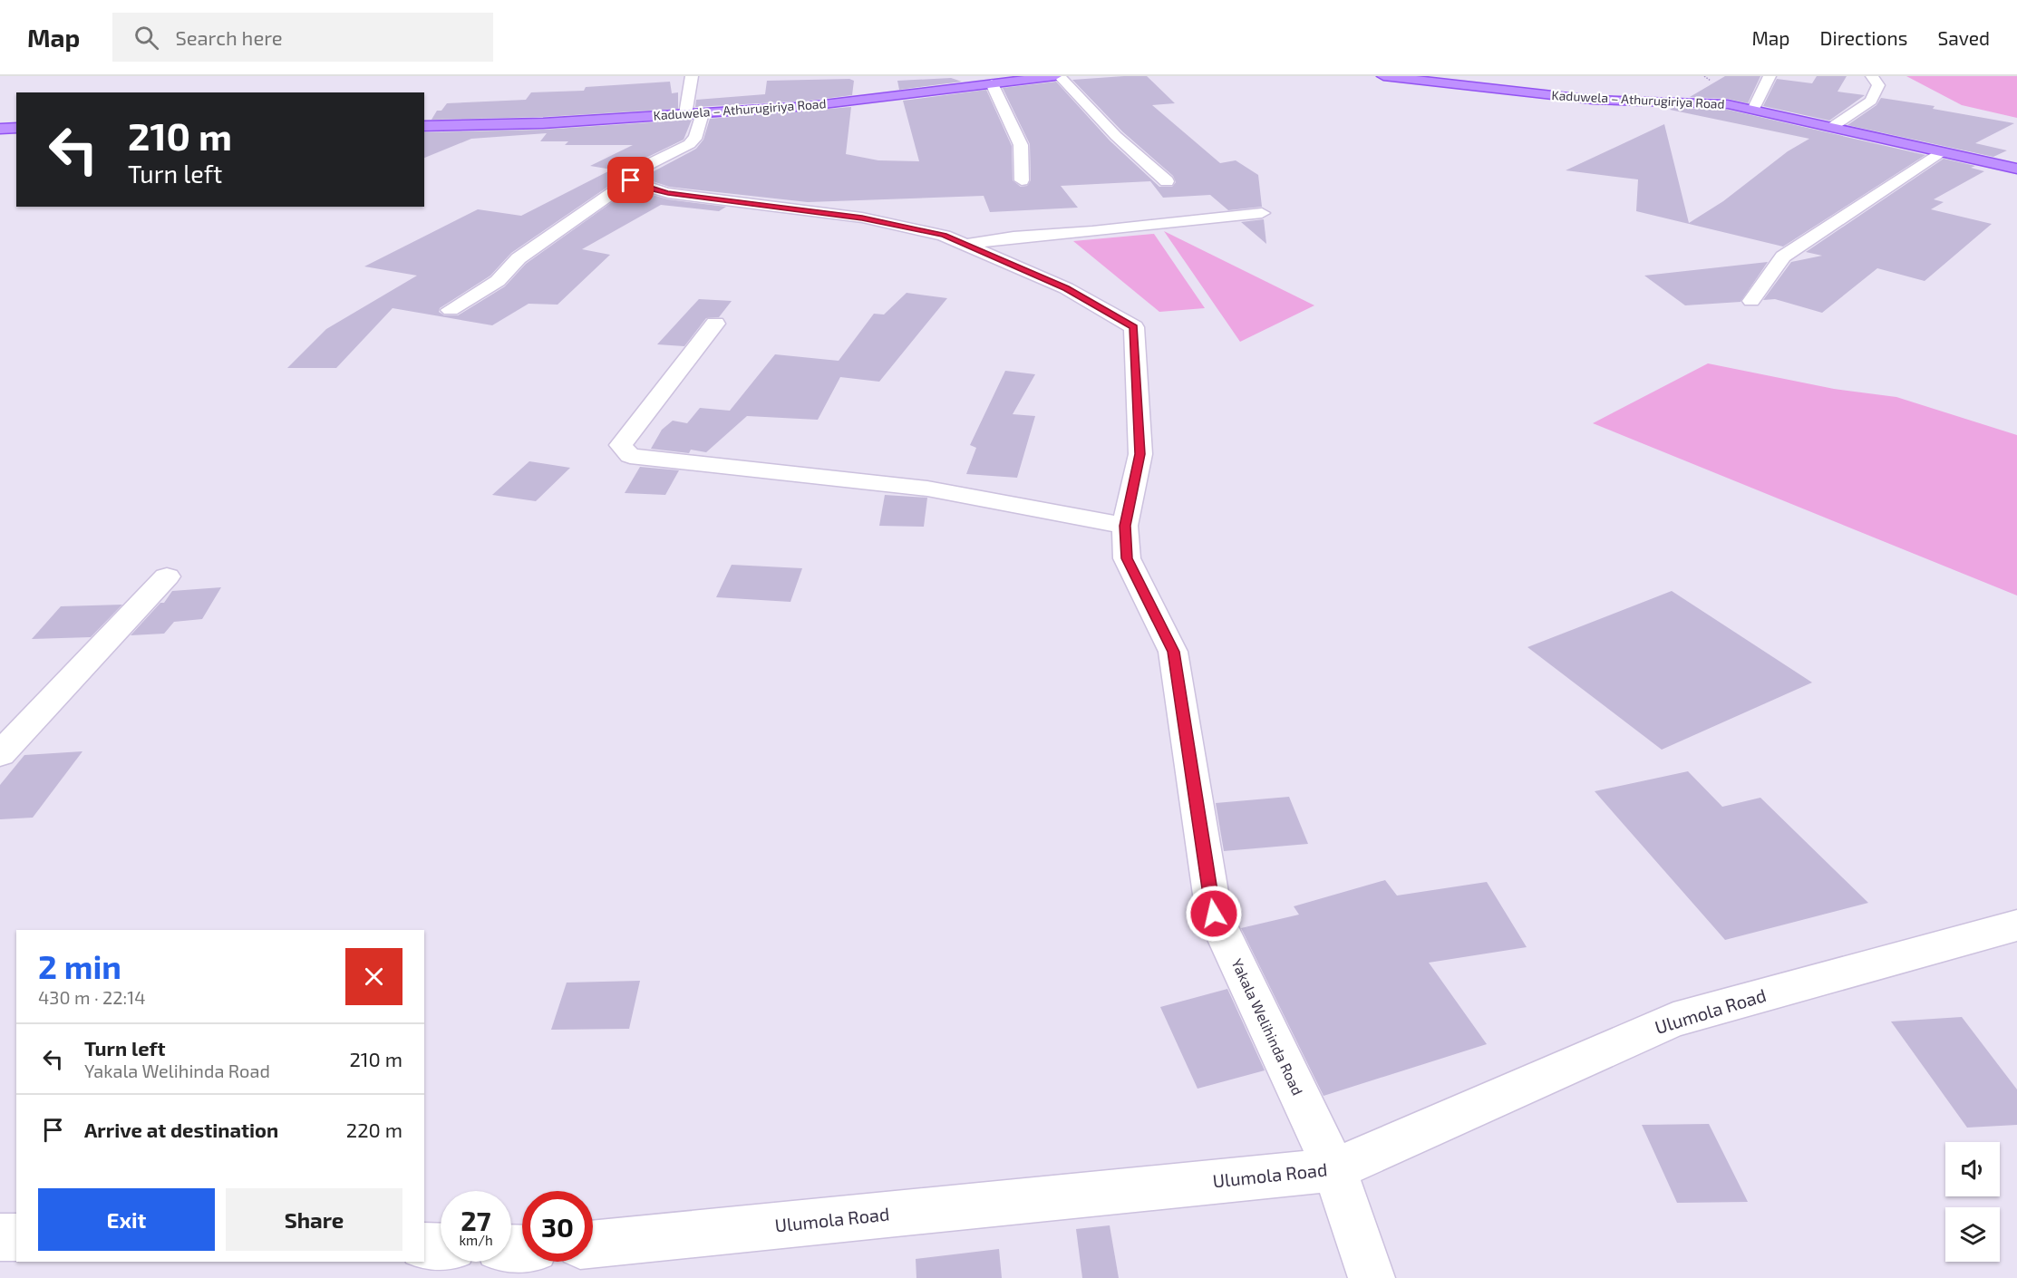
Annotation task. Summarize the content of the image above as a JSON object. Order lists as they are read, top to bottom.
{
  "streets": {
    "main road": ["Kaduwela – Athurugiriya Road"],
    "street": ["Ulumola Road", "Yakala Welihinda Road"]
  },
  "crossings": [
    ["Ulumola Road", "Yakala Welihinda Road"]
  ],
  "page": {
    "header": "Map",
    "search": "Search here",
    "nav": ["Map", "Directions", "Saved"],
    "turn": ["210 m", "Turn left"],
    "heading": ["2 min", "430 m · 22:14"],
    "list": [
      {
        "name": "Turn left",
        "note": "Yakala Welihinda Road",
        "value": "210 m"
      },
      {
        "name": "Arrive at destination",
        "value": "220 m"
      }
    ],
    "buttons": ["Exit", "Share"],
    "speed": "27 km/h",
    "limit": "30"
  }
}
